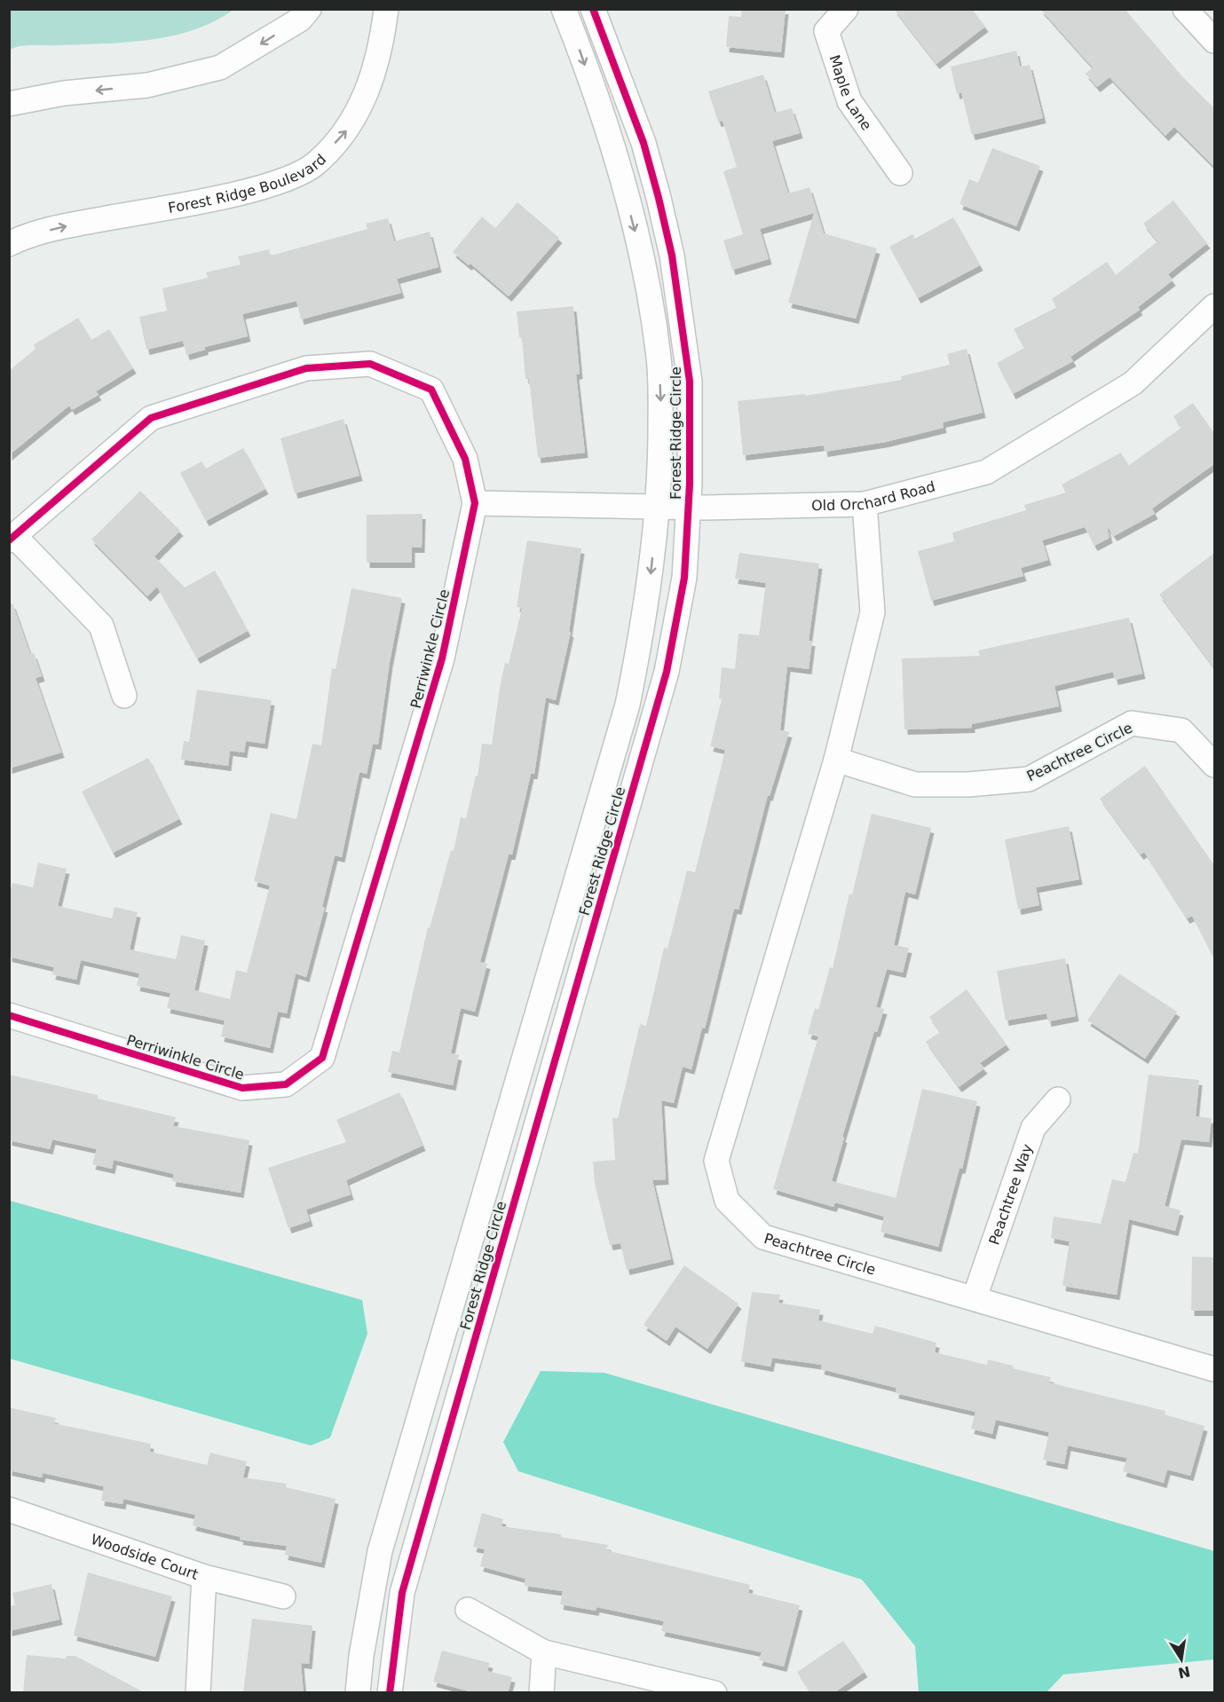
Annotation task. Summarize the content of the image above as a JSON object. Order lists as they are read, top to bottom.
{
  "streets": {
    "street": [
      "Maple Lane",
      "Forest Ridge Boulevard",
      "Forest Ridge Circle",
      "Old Orchard Road",
      "Perriwinkle Circle",
      "Peachtree Circle",
      "Peachtree Way",
      "Woodside Court"
    ]
  },
  "crossings": [
    ["Forest Ridge Circle", "Old Orchard Road"],
    ["Old Orchard Road", "Perriwinkle Circle"],
    ["Old Orchard Road", "Peachtree Circle"],
    ["Peachtree Circle", "Peachtree Way"]
  ],
  "north": "bottom"
}
